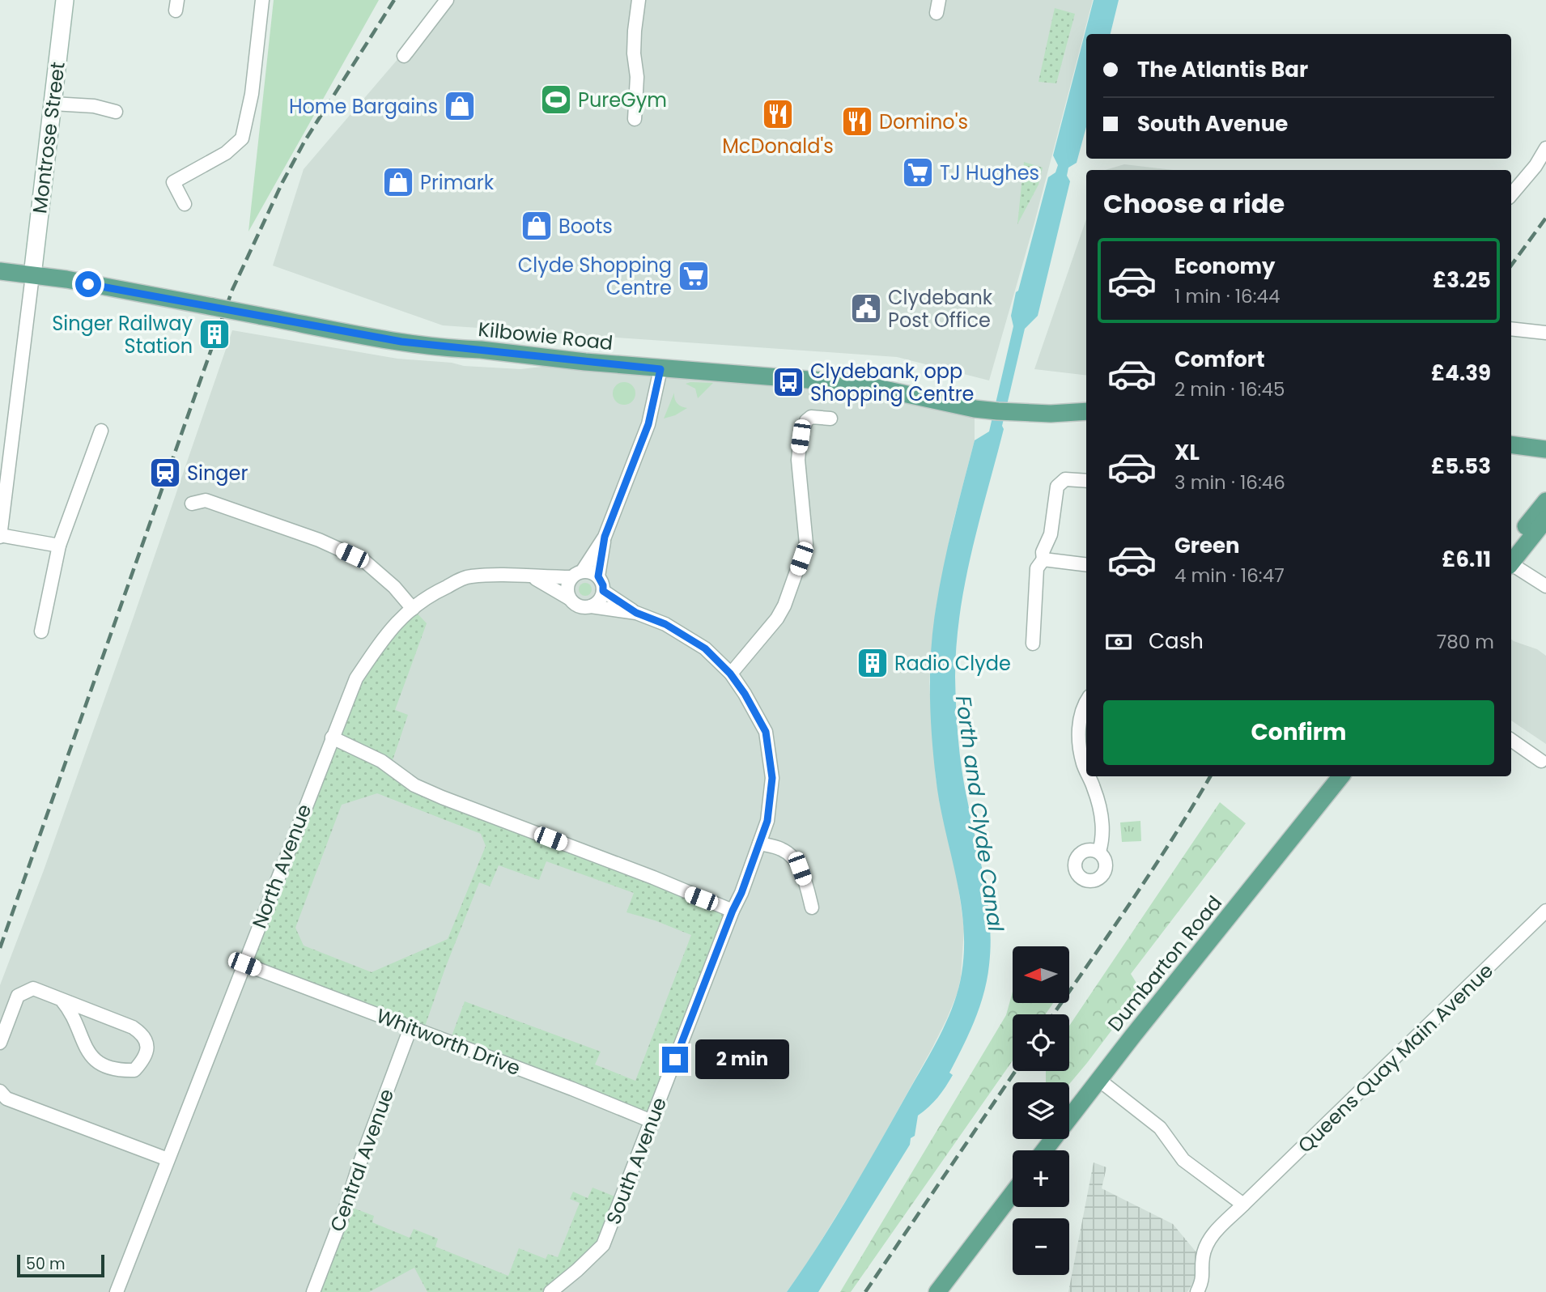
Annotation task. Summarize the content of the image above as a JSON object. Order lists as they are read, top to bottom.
{
  "streets": {
    "main road": ["Kilbowie Road", "Dumbarton Road"],
    "street": [
      "Montrose Street",
      "North Avenue",
      "Whitworth Drive",
      "Queens Quay Main Avenue",
      "Central Avenue",
      "South Avenue"
    ]
  },
  "crossings": [
    ["Montrose Street", "Kilbowie Road"],
    ["North Avenue", "Whitworth Drive"],
    ["North Avenue", "South Avenue"],
    ["Whitworth Drive", "Central Avenue"],
    ["Whitworth Drive", "South Avenue"]
  ],
  "water": ["Forth and Clyde Canal"],
  "places": {
    "sports": ["PureGym"],
    "shop": ["Home Bargains", "Primark", "Boots"],
    "restaurant": ["McDonald's", "Domino's"],
    "supermarket": ["TJ Hughes", "Clyde Shopping Centre"],
    "public building": ["Clydebank Post Office"],
    "building": ["Singer Railway Station", "Radio Clyde"],
    "bus stop": ["Clydebank, opp Shopping Centre"],
    "station": ["Singer"]
  },
  "scale_bar": "50 m",
  "north": "left",
  "page": {
    "banner": ["The Atlantis Bar", "South Avenue"],
    "heading": "Choose a ride",
    "list": [
      {
        "name": "Economy",
        "note": "1 min · 16:44",
        "value": "£3.25"
      },
      {
        "name": "Comfort",
        "note": "2 min · 16:45",
        "value": "£4.39"
      },
      {
        "name": "XL",
        "note": "3 min · 16:46",
        "value": "£5.53"
      },
      {
        "name": "Green",
        "note": "4 min · 16:47",
        "value": "£6.11"
      }
    ],
    "pay": ["Cash", "780 m"],
    "buttons": "Confirm",
    "map_buttons": ["+", "−"],
    "bubble": "2 min",
    "scale": "50 m"
  }
}
